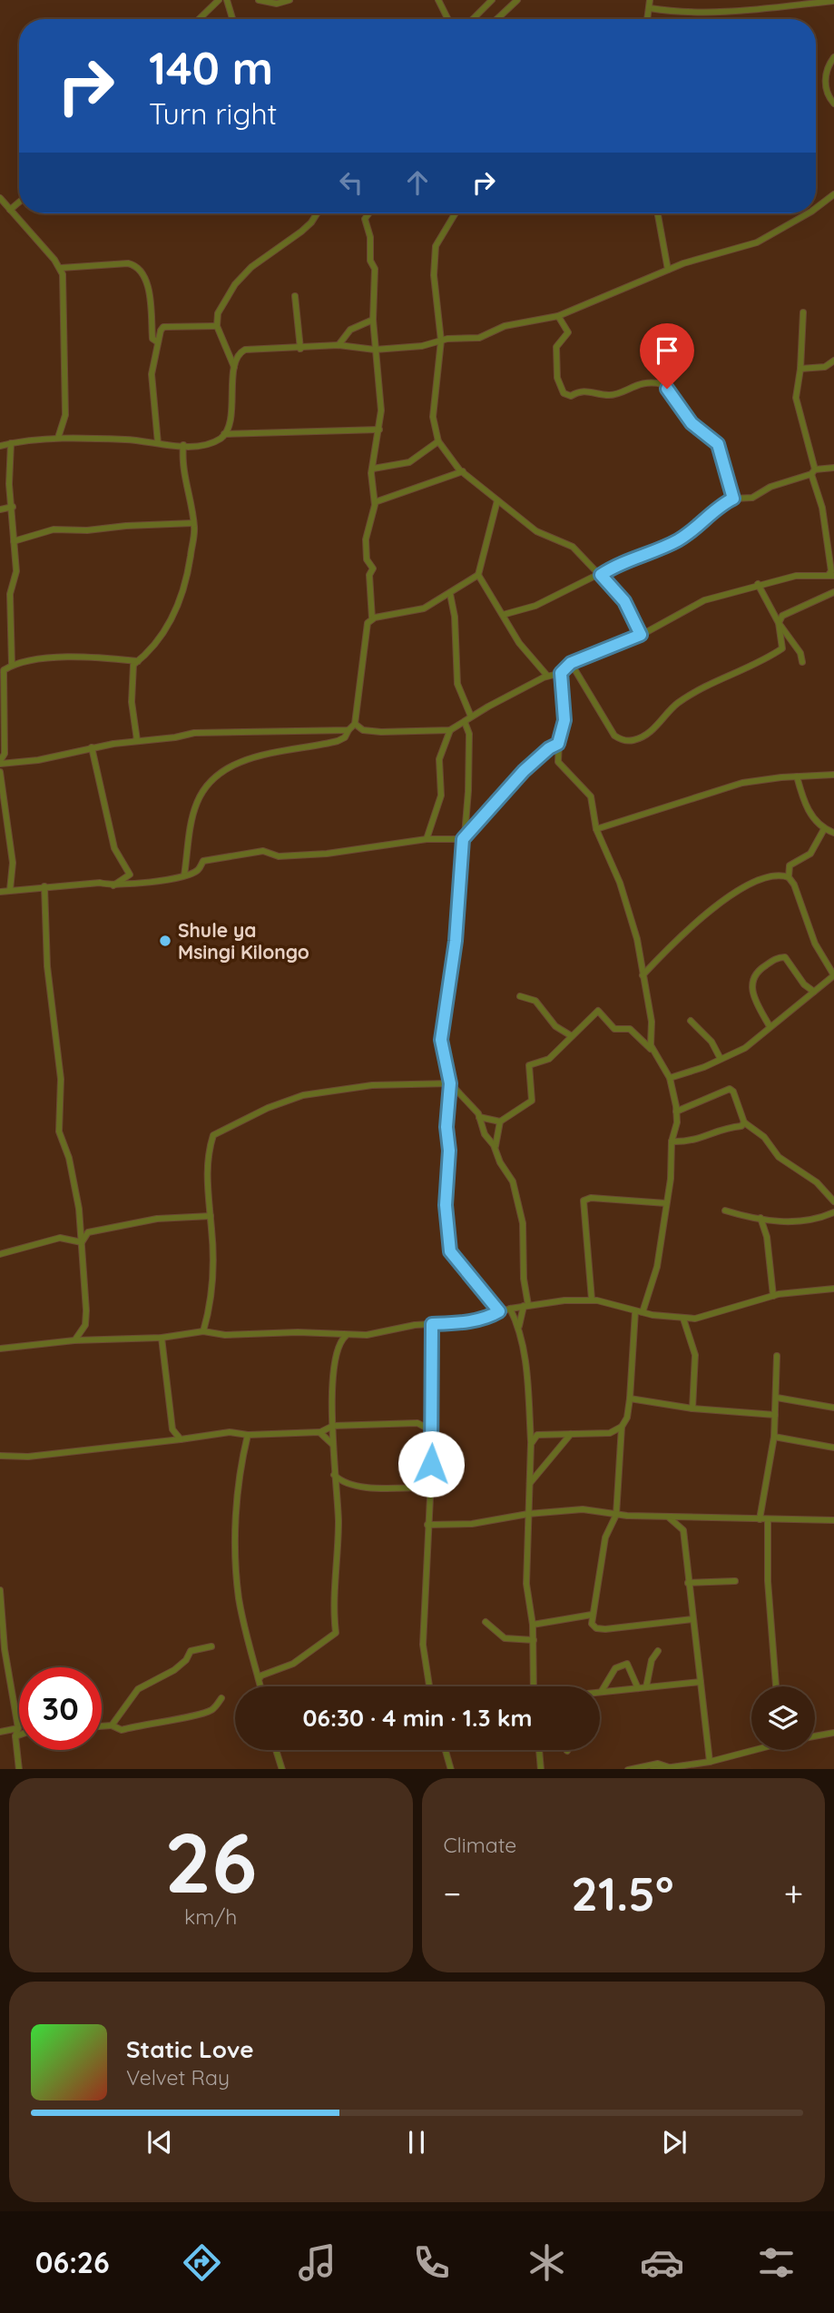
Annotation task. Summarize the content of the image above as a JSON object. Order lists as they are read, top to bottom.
{
  "places": ["Shule ya Msingi Kilongo"],
  "page": {
    "turn": ["140 m", "Turn right"],
    "limit": "30",
    "trip": "06:30 · 4 min · 1.3 km",
    "tile": [
      ["26", "km/h"],
      "Climate"
    ],
    "heat": ["−", "21.5°", "+"],
    "song": ["Static Love", "Velvet Ray"],
    "tabs": "06:26"
  }
}
